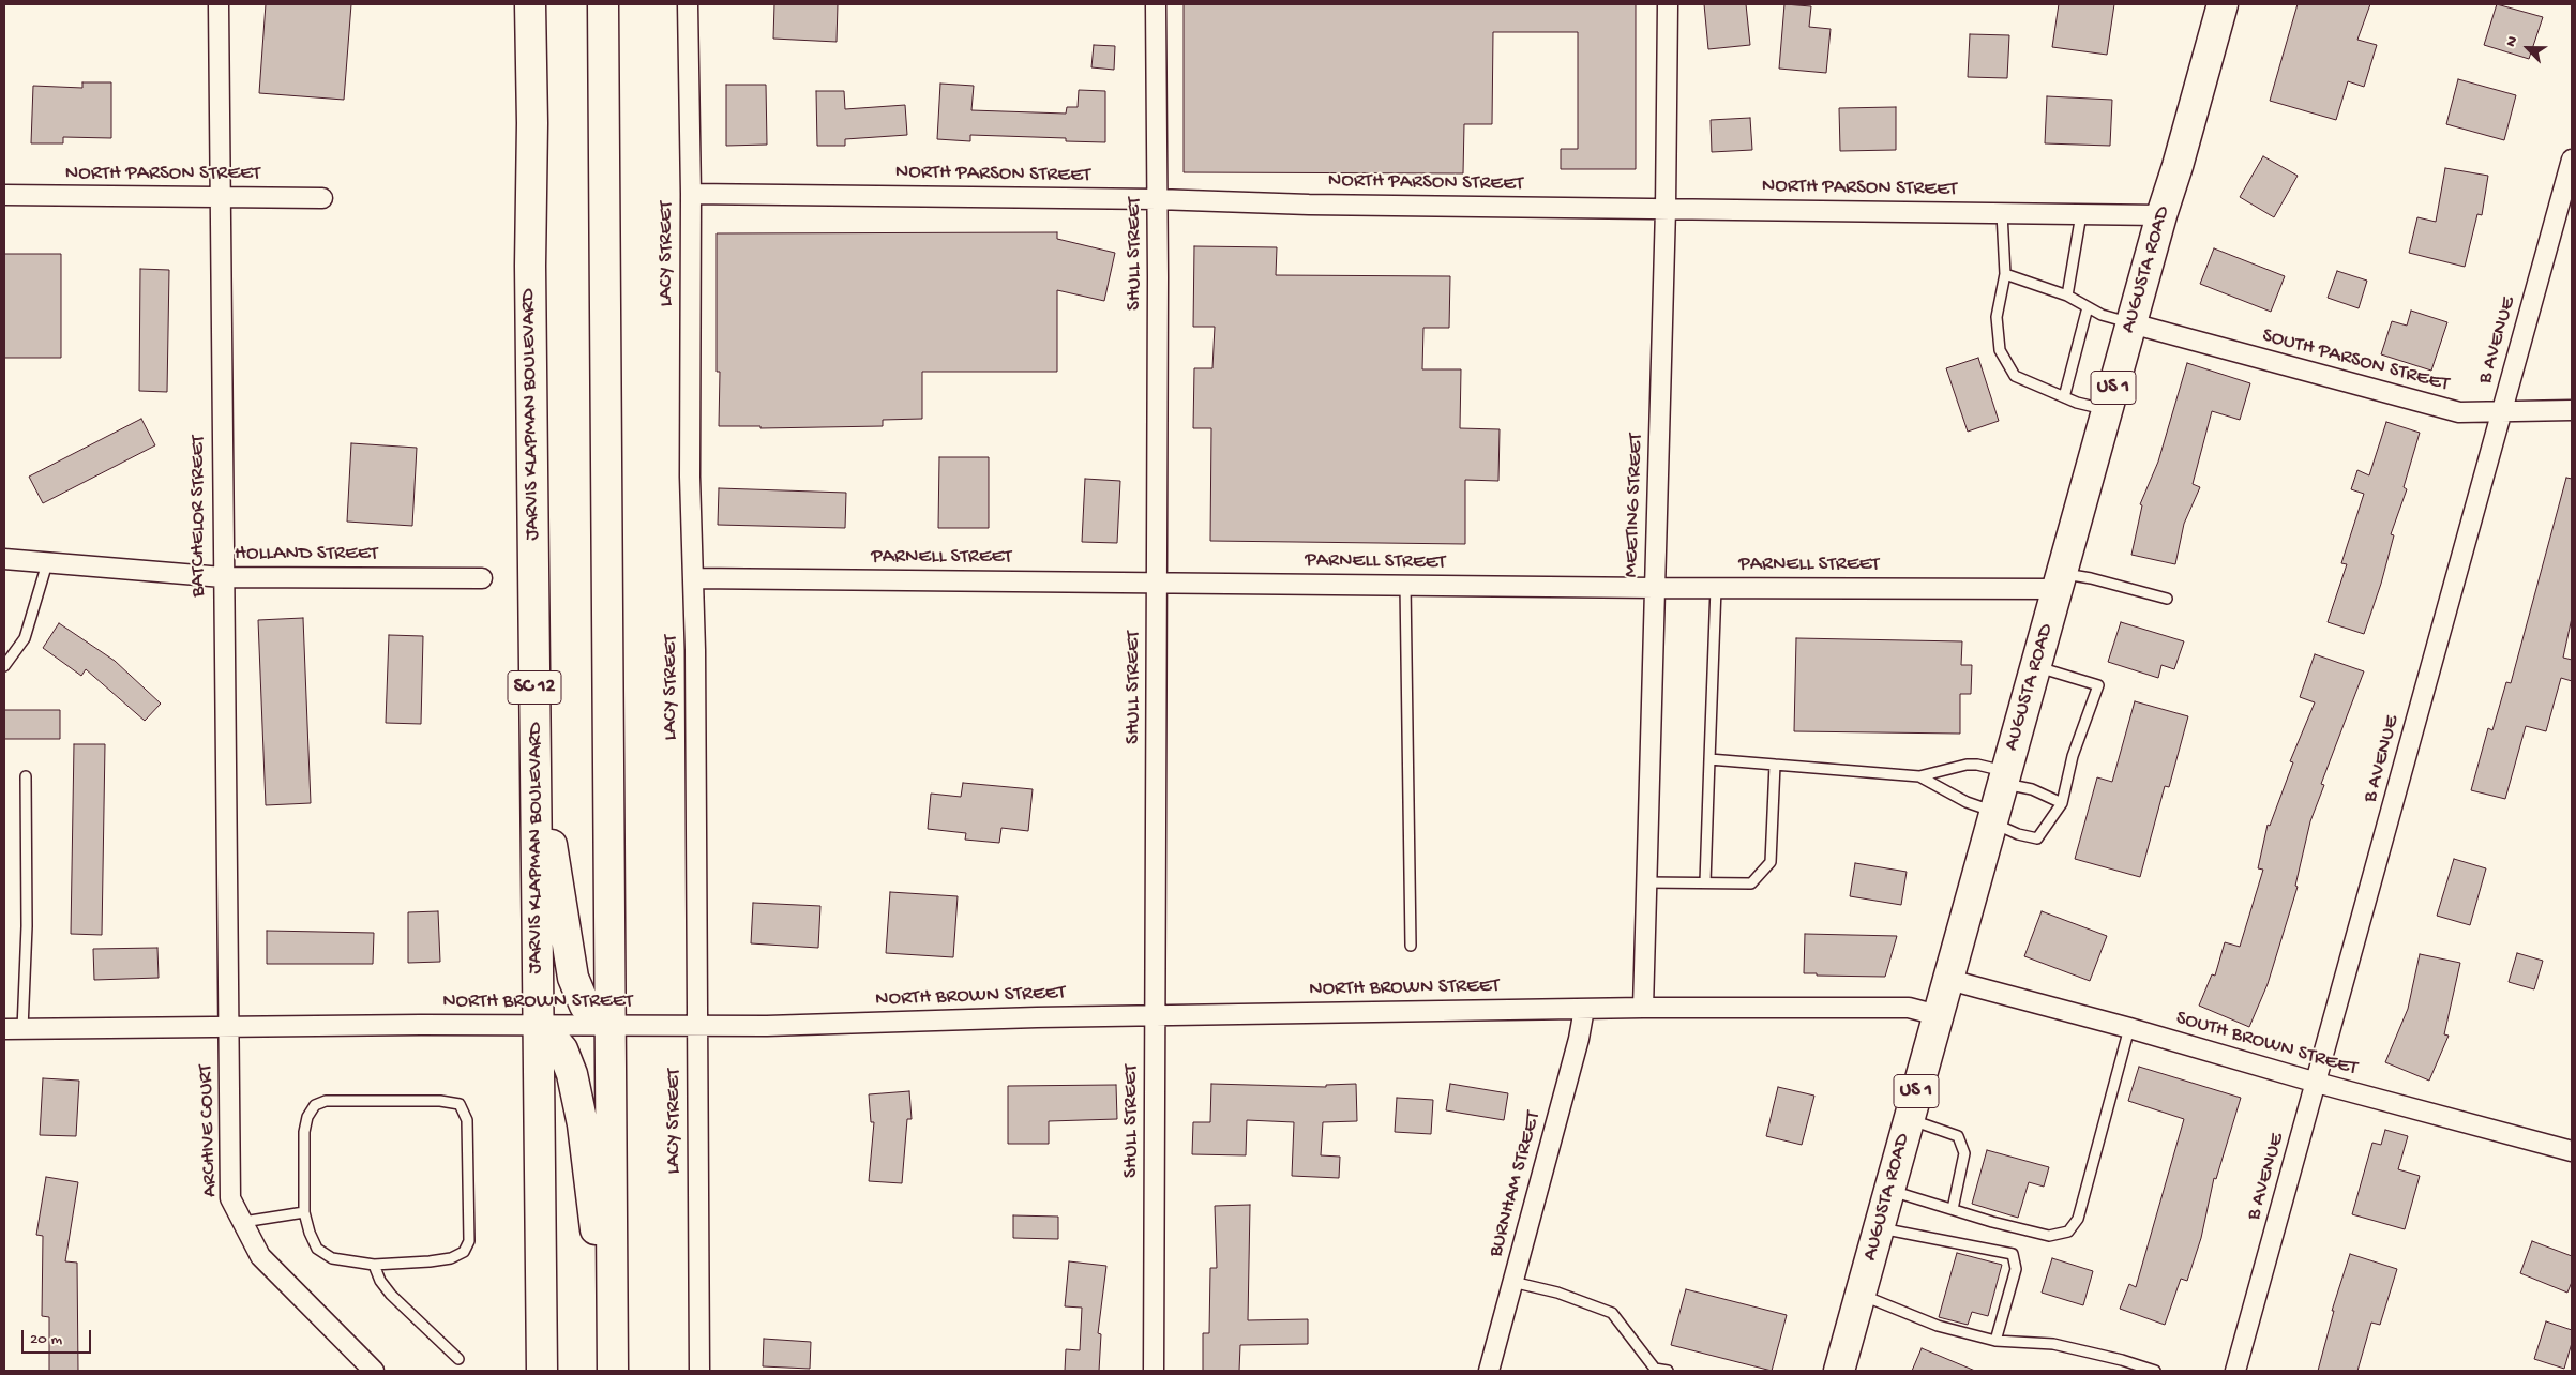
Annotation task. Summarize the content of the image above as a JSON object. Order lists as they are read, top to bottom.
{
  "streets": {
    "main road": [
      "AUGUSTA ROAD",
      "US 1",
      "JARVIS KLAPMAN BOULEVARD",
      "SC 12"
    ],
    "street": [
      "NORTH PARSON STREET",
      "LACY STREET",
      "SHULL STREET",
      "B AVENUE",
      "SOUTH PARSON STREET",
      "MEETING STREET",
      "BATCHELOR STREET",
      "HOLLAND STREET",
      "PARNELL STREET",
      "NORTH BROWN STREET",
      "SOUTH BROWN STREET",
      "ARCHIVE COURT",
      "BURNHAM STREET"
    ]
  },
  "crossings": [
    ["NORTH PARSON STREET", "LACY STREET"],
    ["NORTH PARSON STREET", "SHULL STREET"],
    ["NORTH PARSON STREET", "AUGUSTA ROAD"],
    ["NORTH PARSON STREET", "MEETING STREET"],
    ["NORTH PARSON STREET", "BATCHELOR STREET"],
    ["LACY STREET", "PARNELL STREET"],
    ["LACY STREET", "NORTH BROWN STREET"],
    ["SHULL STREET", "PARNELL STREET"],
    ["SHULL STREET", "NORTH BROWN STREET"],
    ["AUGUSTA ROAD", "SOUTH PARSON STREET"],
    ["AUGUSTA ROAD", "PARNELL STREET"],
    ["AUGUSTA ROAD", "NORTH BROWN STREET"],
    ["AUGUSTA ROAD", "SOUTH BROWN STREET"],
    ["B AVENUE", "SOUTH PARSON STREET"],
    ["B AVENUE", "SOUTH BROWN STREET"],
    ["JARVIS KLAPMAN BOULEVARD", "NORTH BROWN STREET"],
    ["MEETING STREET", "PARNELL STREET"],
    ["MEETING STREET", "NORTH BROWN STREET"],
    ["BATCHELOR STREET", "HOLLAND STREET"],
    ["BATCHELOR STREET", "NORTH BROWN STREET"],
    ["BATCHELOR STREET", "ARCHIVE COURT"],
    ["NORTH BROWN STREET", "ARCHIVE COURT"],
    ["NORTH BROWN STREET", "BURNHAM STREET"]
  ],
  "scale_bar": "20 m",
  "north": "top left"
}
